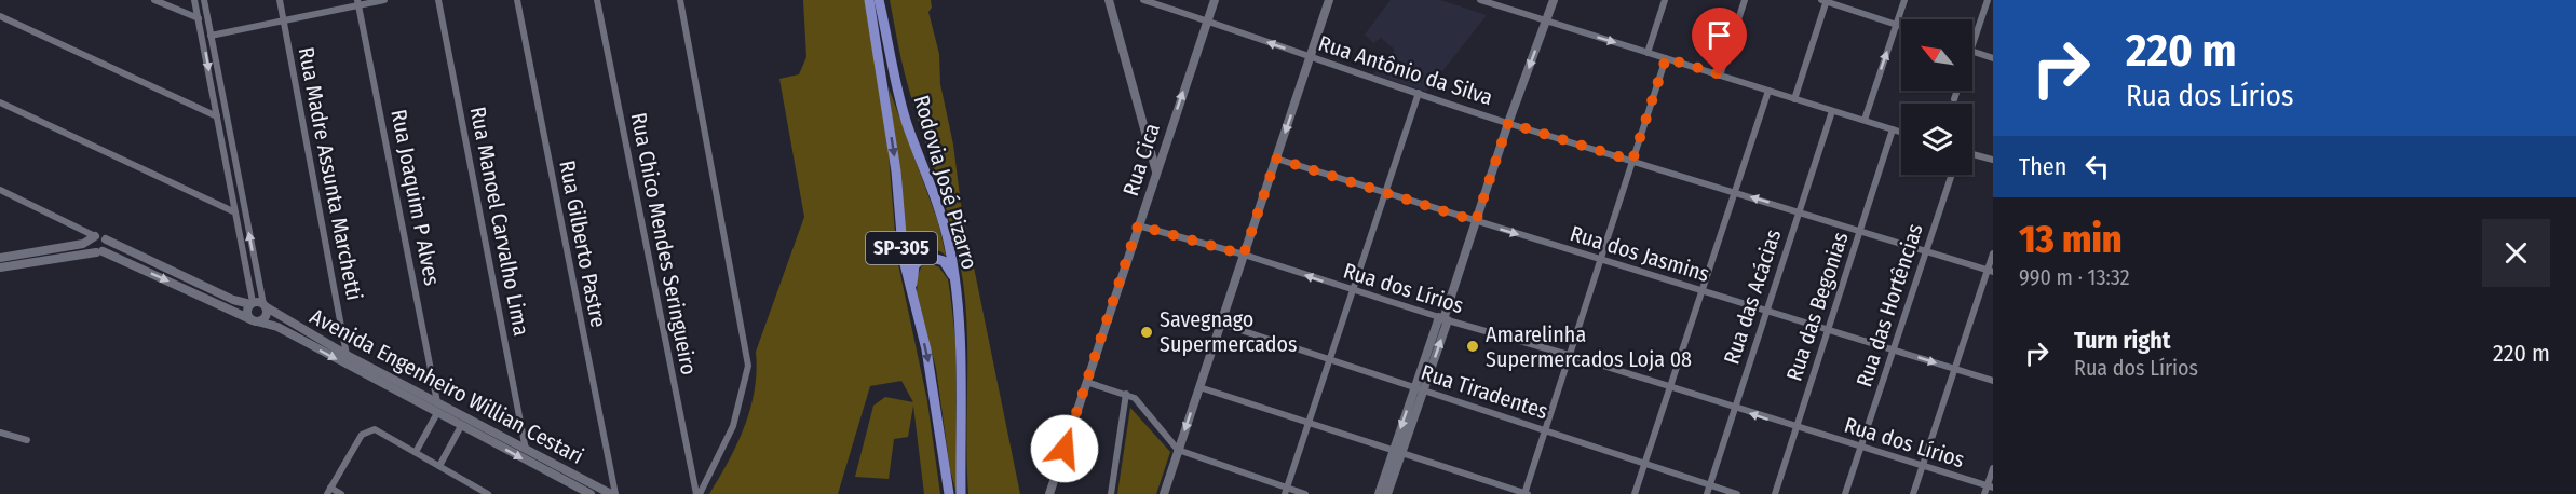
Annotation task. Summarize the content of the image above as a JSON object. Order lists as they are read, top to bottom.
{
  "streets": {
    "main road": ["Rodovia José Pizarro", "SP-305"],
    "street": [
      "Rua Antônio da Silva",
      "Rua Cica",
      "Rua Madre Assunta Marchetti",
      "Rua Joaquim P Alves",
      "Rua Manoel Carvalho Lima",
      "Rua Gilberto Pastre",
      "Rua Chico Mendes Seringueiro",
      "Rua dos Jasmins",
      "Rua dos Lírios",
      "Rua das Acácias",
      "Rua das Hortências",
      "Rua das Begonias",
      "Avenida Engenheiro Willian Cestari",
      "Rua Tiradentes"
    ]
  },
  "crossings": [
    ["Rua Antônio da Silva", "Rua Cica"],
    ["Rua Antônio da Silva", "Rua das Acácias"],
    ["Rua Antônio da Silva", "Rua das Hortências"],
    ["Rua Antônio da Silva", "Rua das Begonias"],
    ["Rua Cica", "Rua dos Lírios"],
    ["Rua Madre Assunta Marchetti", "Avenida Engenheiro Willian Cestari"],
    ["Rua Joaquim P Alves", "Avenida Engenheiro Willian Cestari"],
    ["Rua Manoel Carvalho Lima", "Avenida Engenheiro Willian Cestari"],
    ["Rua Gilberto Pastre", "Avenida Engenheiro Willian Cestari"],
    ["Rua dos Jasmins", "Rua das Acácias"],
    ["Rua dos Jasmins", "Rua das Hortências"],
    ["Rua dos Jasmins", "Rua das Begonias"],
    ["Rua dos Lírios", "Rua das Acácias"],
    ["Rua dos Lírios", "Rua das Hortências"],
    ["Rua dos Lírios", "Rua das Begonias"],
    ["Rua das Acácias", "Rua Tiradentes"]
  ],
  "places": ["Savegnago Supermercados", "Amarelinha Supermercados Loja 08"],
  "north": "top left",
  "page": {
    "turn": ["220 m", "Rua dos Lírios"],
    "then": "Then",
    "heading": ["13 min", "990 m · 13:32"],
    "list": [
      {
        "name": "Turn right",
        "note": "Rua dos Lírios",
        "value": "220 m"
      }
    ]
  }
}
